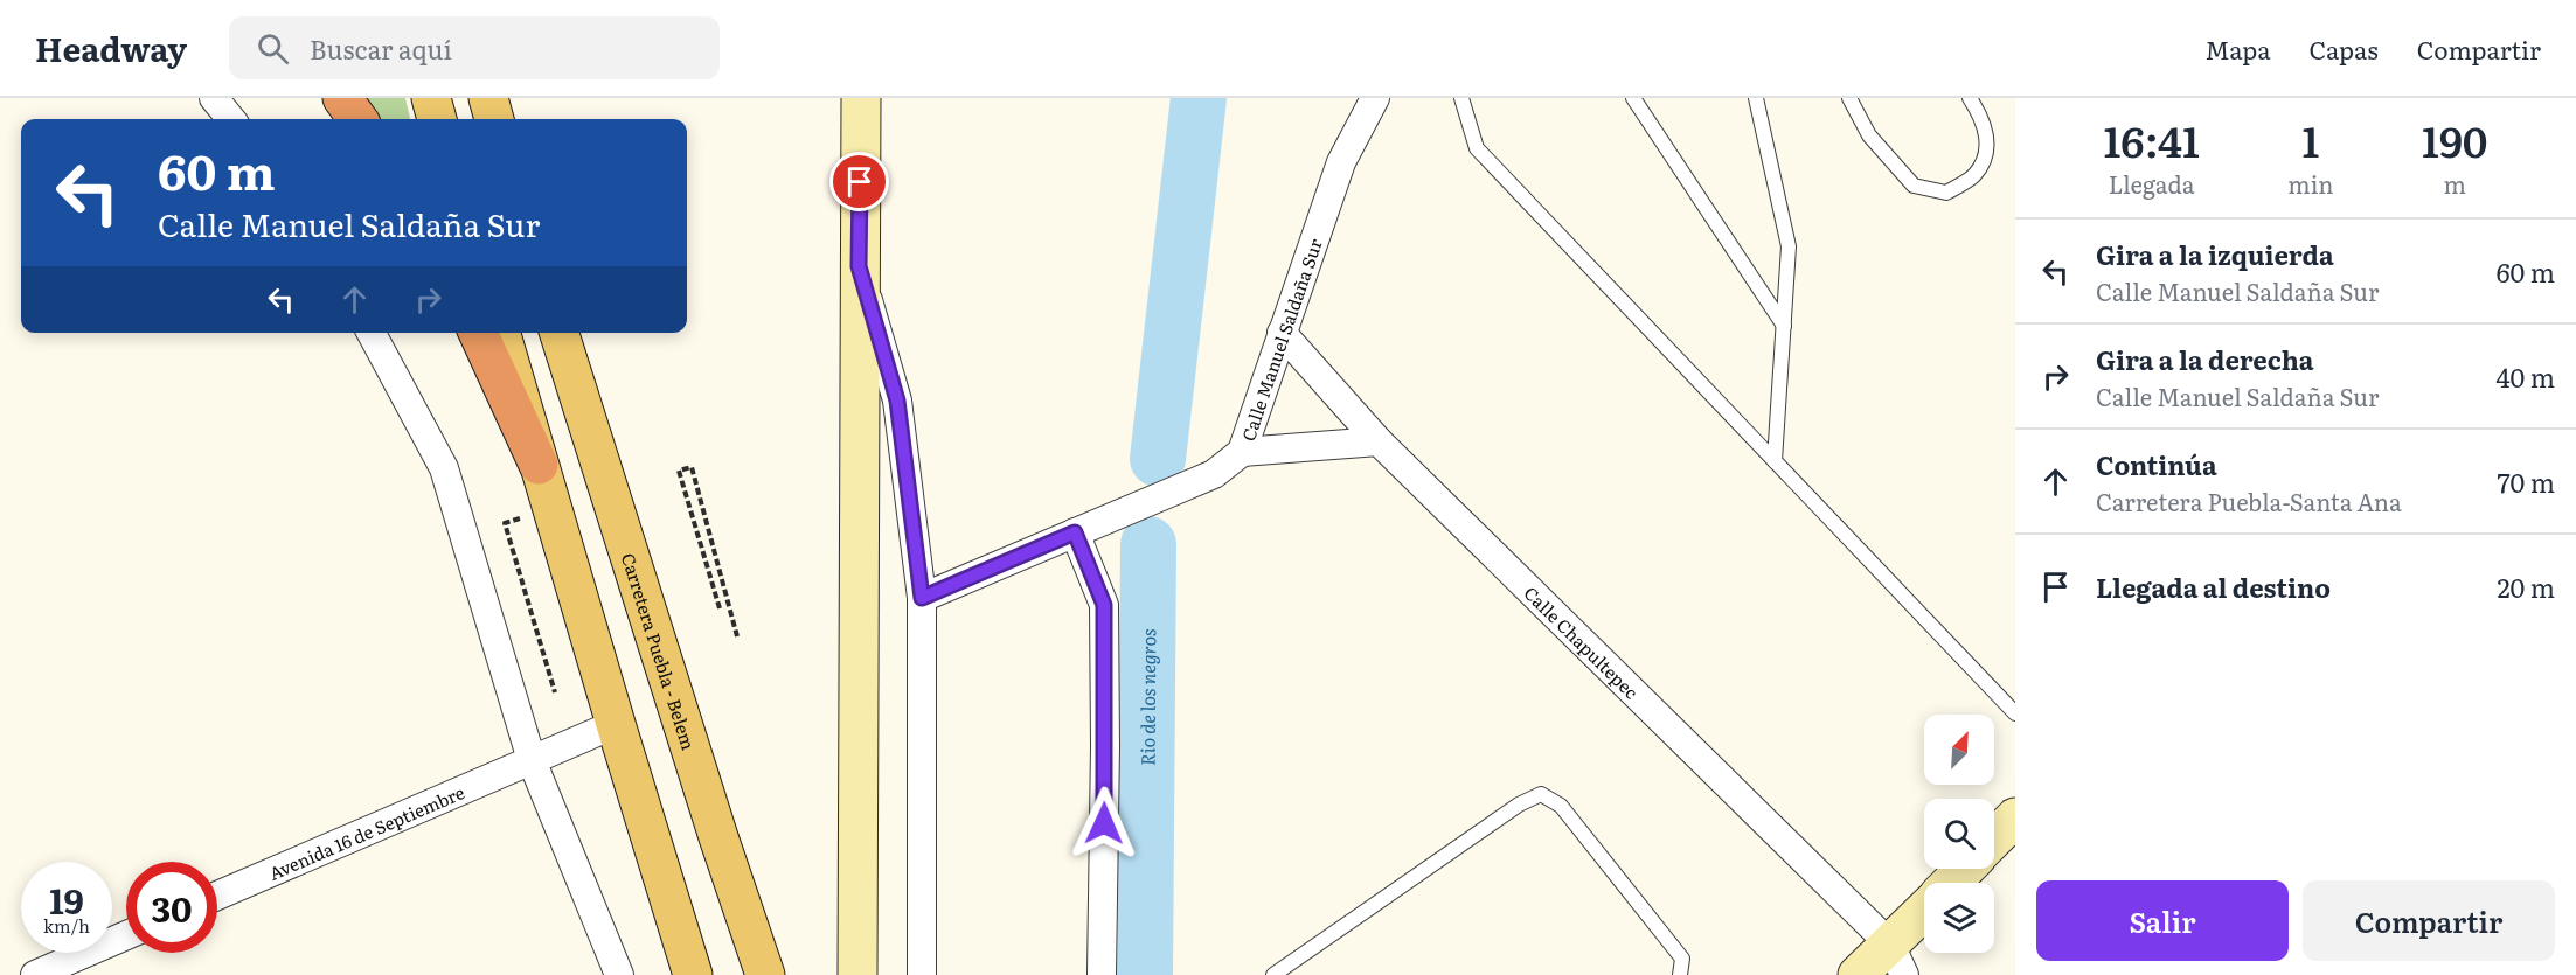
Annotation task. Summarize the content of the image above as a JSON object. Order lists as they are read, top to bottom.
{
  "streets": {
    "main road": ["Carretera Puebla - Belem"],
    "street": ["Calle Manuel Saldaña Sur", "Calle Chapultepec", "Avenida 16 de Septiembre"]
  },
  "crossings": [
    ["Calle Manuel Saldaña Sur", "Calle Chapultepec"]
  ],
  "water": ["Rio de los negros"],
  "north": "top right",
  "page": {
    "header": "Headway",
    "search": "Buscar aquí",
    "nav": ["Mapa", "Capas", "Compartir"],
    "eta": [
      "16:41",
      "Llegada",
      "1",
      "min",
      "190",
      "m"
    ],
    "turn": ["60 m", "Calle Manuel Saldaña Sur"],
    "list": [
      {
        "name": "Gira a la izquierda",
        "note": "Calle Manuel Saldaña Sur",
        "value": "60 m"
      },
      {
        "name": "Gira a la derecha",
        "note": "Calle Manuel Saldaña Sur",
        "value": "40 m"
      },
      {
        "name": "Continúa",
        "note": "Carretera Puebla-Santa Ana",
        "value": "70 m"
      },
      {
        "name": "Llegada al destino",
        "value": "20 m"
      }
    ],
    "speed": "19 km/h",
    "limit": "30",
    "buttons": ["Salir", "Compartir"]
  }
}
